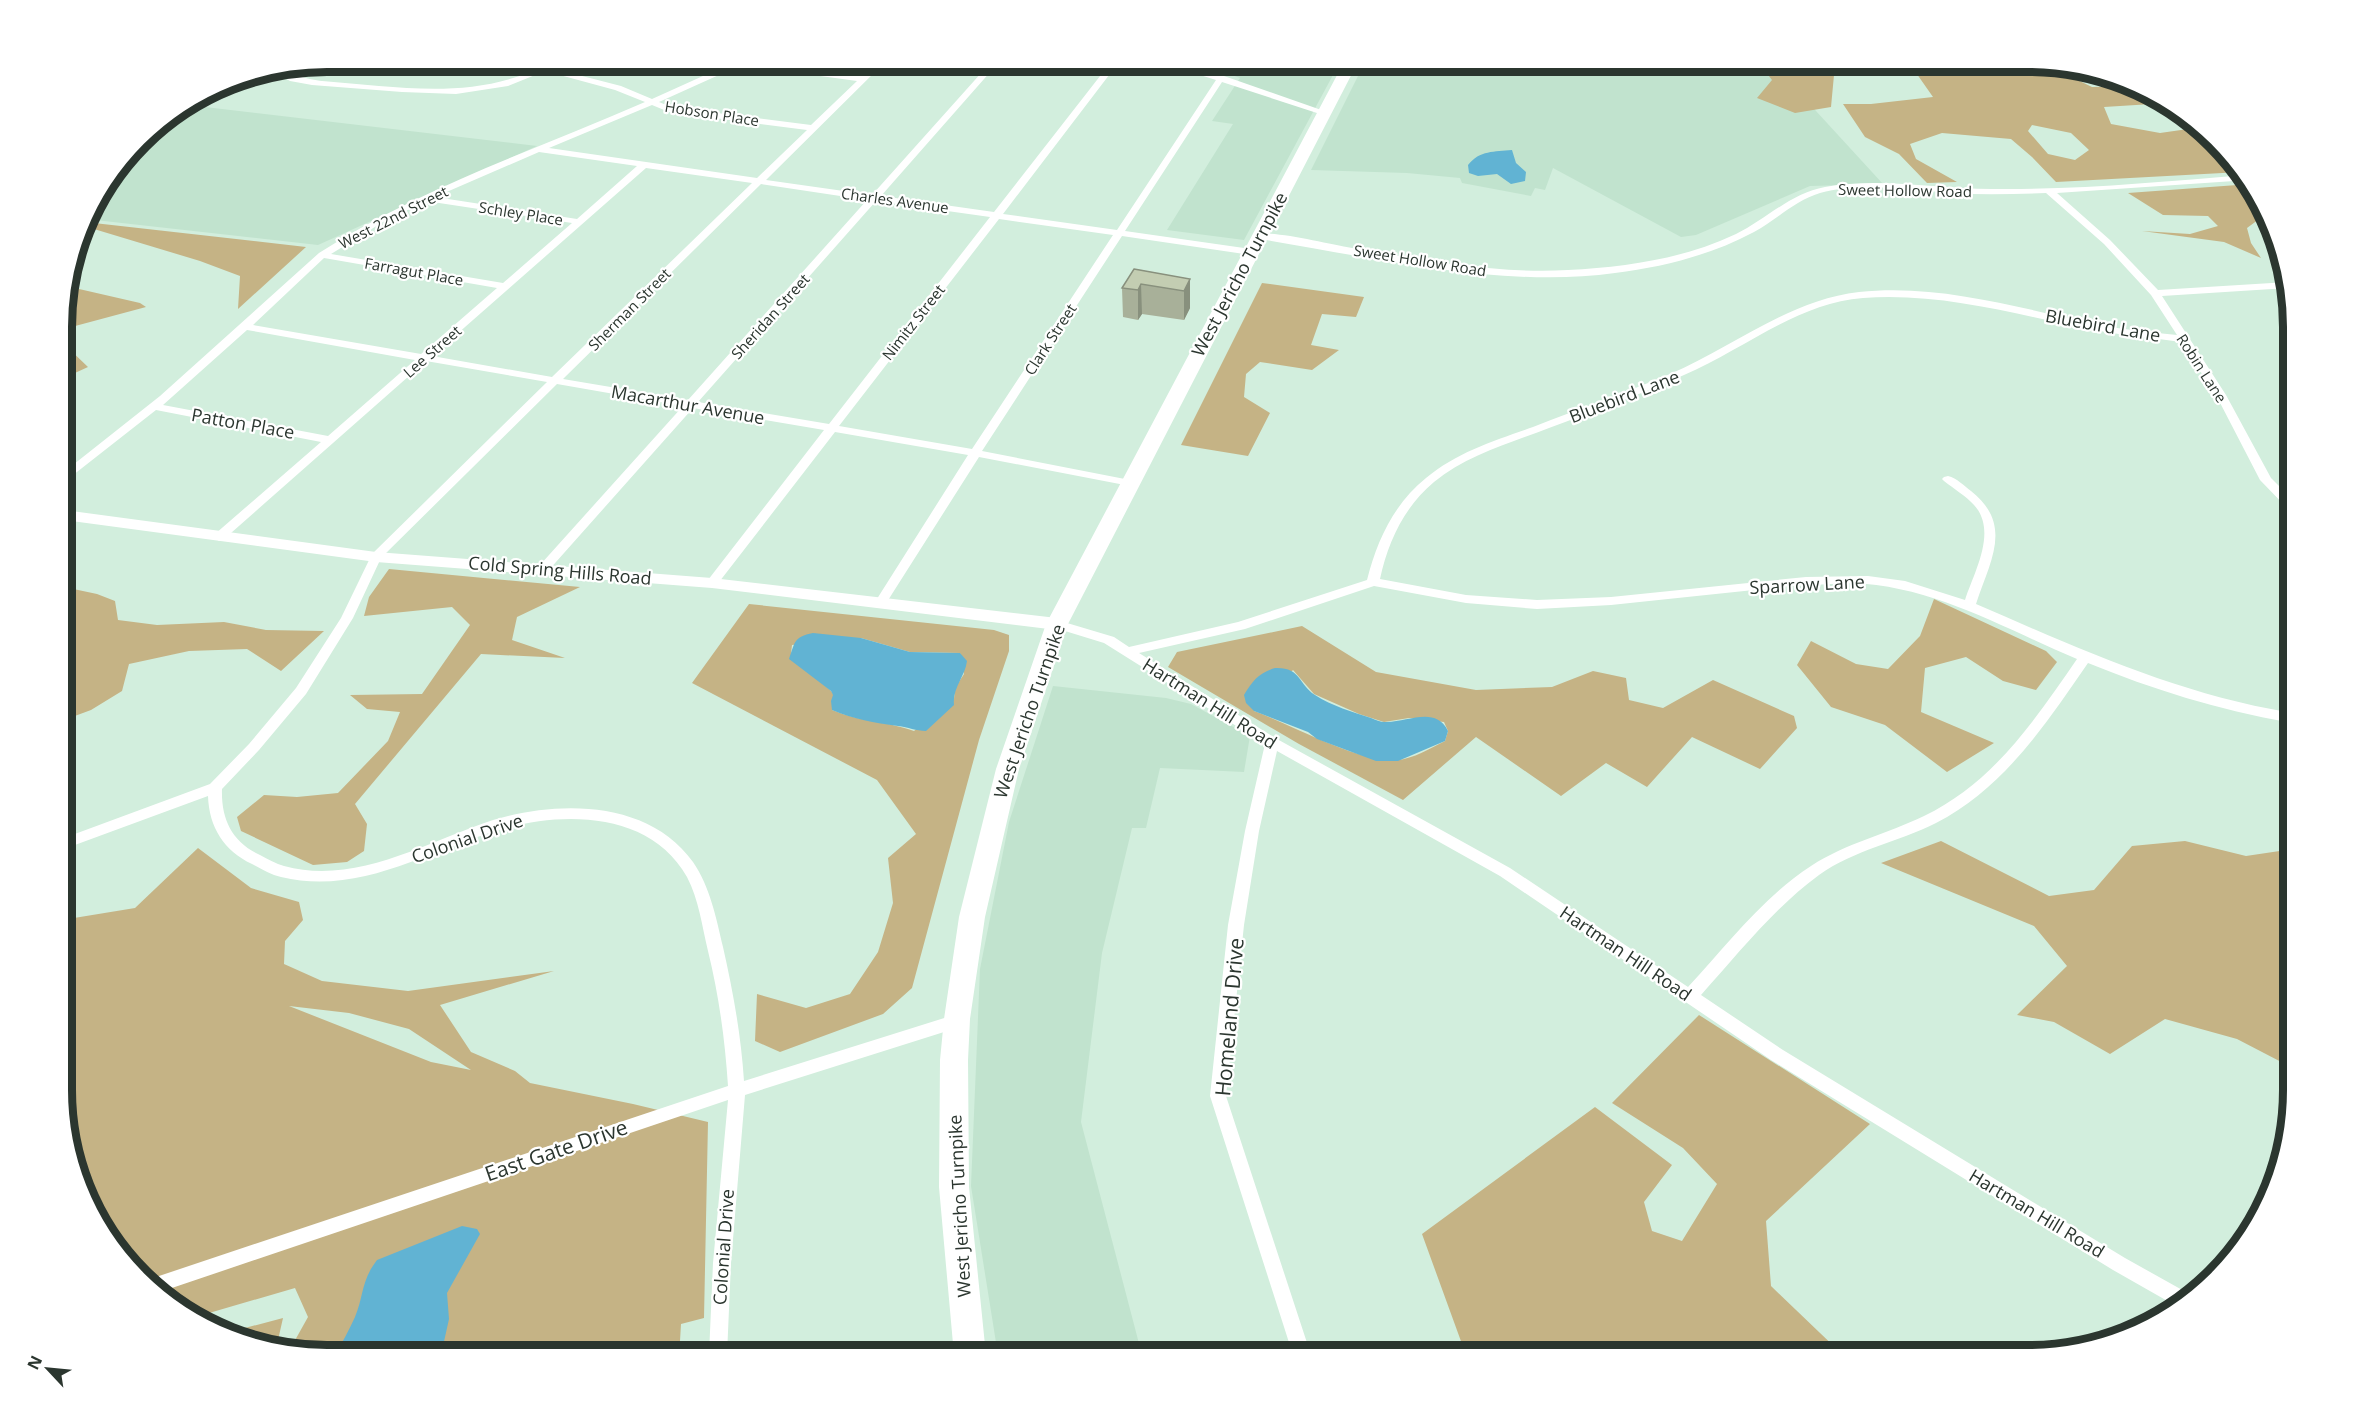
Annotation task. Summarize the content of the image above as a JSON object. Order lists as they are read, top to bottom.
{
  "streets": {
    "main road": ["West Jericho Turnpike"],
    "street": [
      "Hobson Place",
      "Sweet Hollow Road",
      "Charles Avenue",
      "Schley Place",
      "West 22nd Street",
      "Farragut Place",
      "Sherman Street",
      "Sheridan Street",
      "Nimitz Street",
      "Bluebird Lane",
      "Clark Street",
      "Lee Street",
      "Robin Lane",
      "Macarthur Avenue",
      "Patton Place",
      "Cold Spring Hills Road",
      "Sparrow Lane",
      "Hartman Hill Road",
      "Colonial Drive",
      "Homeland Drive",
      "East Gate Drive"
    ]
  },
  "crossings": [
    ["Hobson Place", "West 22nd Street"],
    ["Hobson Place", "Sherman Street"],
    ["Sweet Hollow Road", "West Jericho Turnpike"],
    ["Sweet Hollow Road", "Robin Lane"],
    ["Charles Avenue", "West 22nd Street"],
    ["Charles Avenue", "West Jericho Turnpike"],
    ["Charles Avenue", "Sherman Street"],
    ["Charles Avenue", "Sheridan Street"],
    ["Charles Avenue", "Nimitz Street"],
    ["Charles Avenue", "Clark Street"],
    ["Charles Avenue", "Lee Street"],
    ["Schley Place", "West 22nd Street"],
    ["Schley Place", "Lee Street"],
    ["West 22nd Street", "Farragut Place"],
    ["West 22nd Street", "Macarthur Avenue"],
    ["West 22nd Street", "Patton Place"],
    ["Farragut Place", "Lee Street"],
    ["West Jericho Turnpike", "Macarthur Avenue"],
    ["West Jericho Turnpike", "Cold Spring Hills Road"],
    ["West Jericho Turnpike", "Hartman Hill Road"],
    ["West Jericho Turnpike", "East Gate Drive"],
    ["Sherman Street", "Macarthur Avenue"],
    ["Sherman Street", "Cold Spring Hills Road"],
    ["Sheridan Street", "Macarthur Avenue"],
    ["Sheridan Street", "Cold Spring Hills Road"],
    ["Nimitz Street", "Macarthur Avenue"],
    ["Nimitz Street", "Cold Spring Hills Road"],
    ["Bluebird Lane", "Robin Lane"],
    ["Bluebird Lane", "Sparrow Lane"],
    ["Clark Street", "Macarthur Avenue"],
    ["Clark Street", "Cold Spring Hills Road"],
    ["Lee Street", "Macarthur Avenue"],
    ["Lee Street", "Patton Place"],
    ["Lee Street", "Cold Spring Hills Road"],
    ["Cold Spring Hills Road", "Hartman Hill Road"],
    ["Hartman Hill Road", "Homeland Drive"],
    ["Colonial Drive", "East Gate Drive"]
  ],
  "north": "top left"
}
